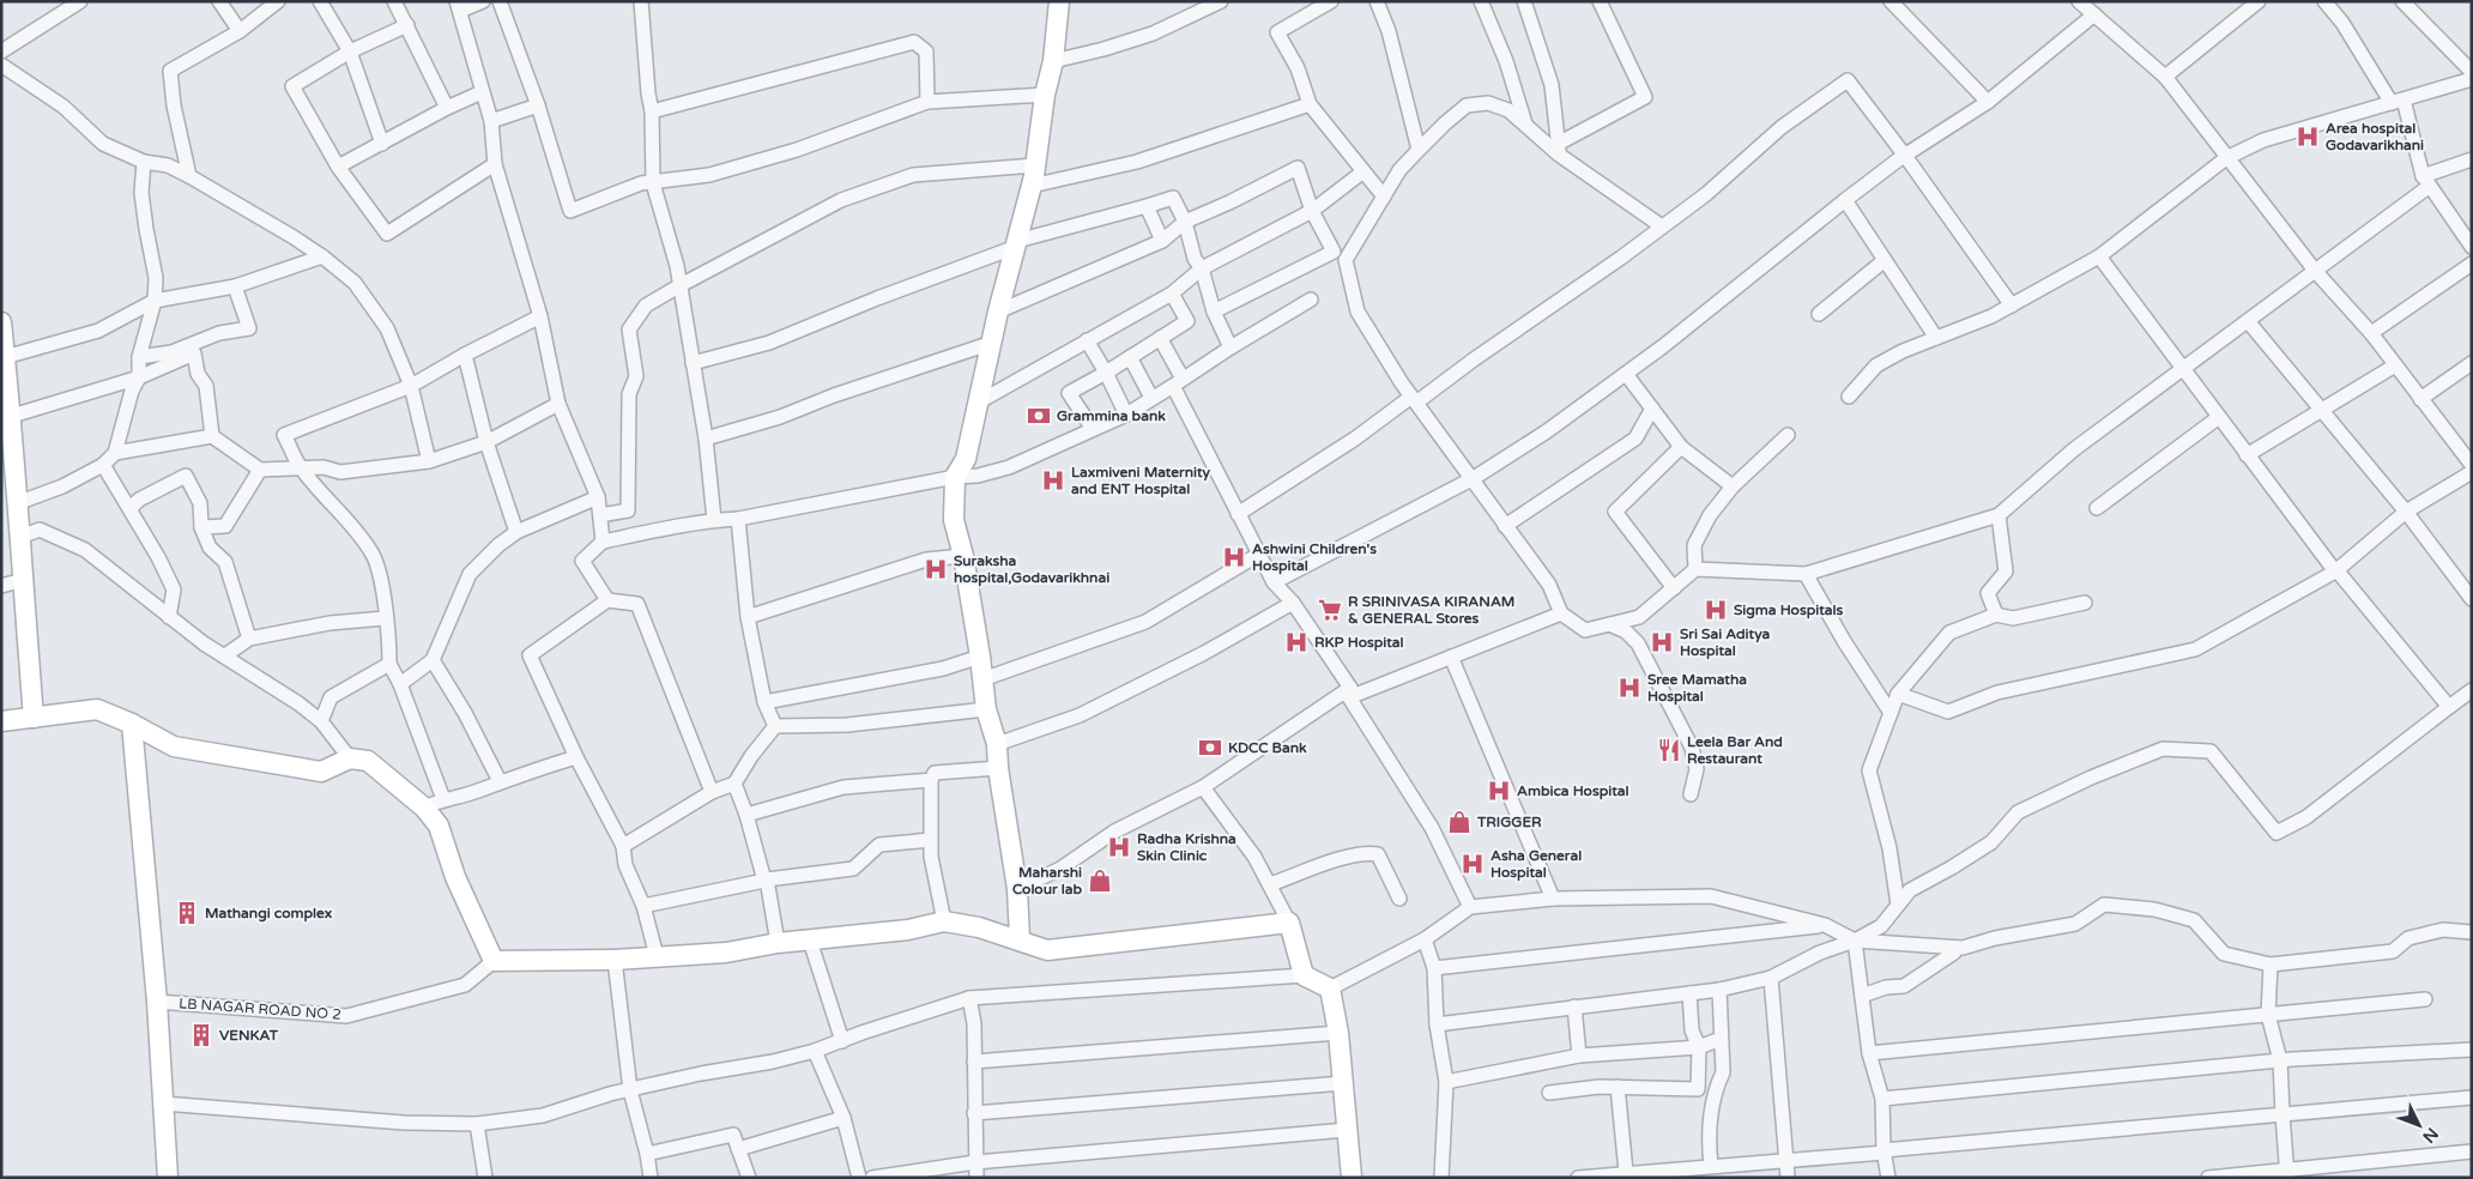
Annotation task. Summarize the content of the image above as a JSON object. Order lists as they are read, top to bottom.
{
  "streets": {
    "street": ["LB NAGAR ROAD NO 2"]
  },
  "places": {
    "hospital": [
      "Area hospital Godavarikhani",
      "Laxmiveni Maternity and ENT Hospital",
      "Ashwini Children's Hospital",
      "Suraksha hospital,Godavarikhnai",
      "Sigma Hospitals",
      "RKP Hospital",
      "Sri Sai Aditya Hospital",
      "Sree Mamatha Hospital",
      "Ambica Hospital",
      "Radha Krishna Skin Clinic",
      "Asha General Hospital"
    ],
    "bank": ["Grammina bank", "KDCC Bank"],
    "supermarket": ["R SRINIVASA KIRANAM & GENERAL Stores"],
    "restaurant": ["Leela Bar And Restaurant"],
    "shop": ["TRIGGER", "Maharshi Colour lab"],
    "building": ["Mathangi complex", "VENKAT"]
  },
  "north": "bottom right"
}
